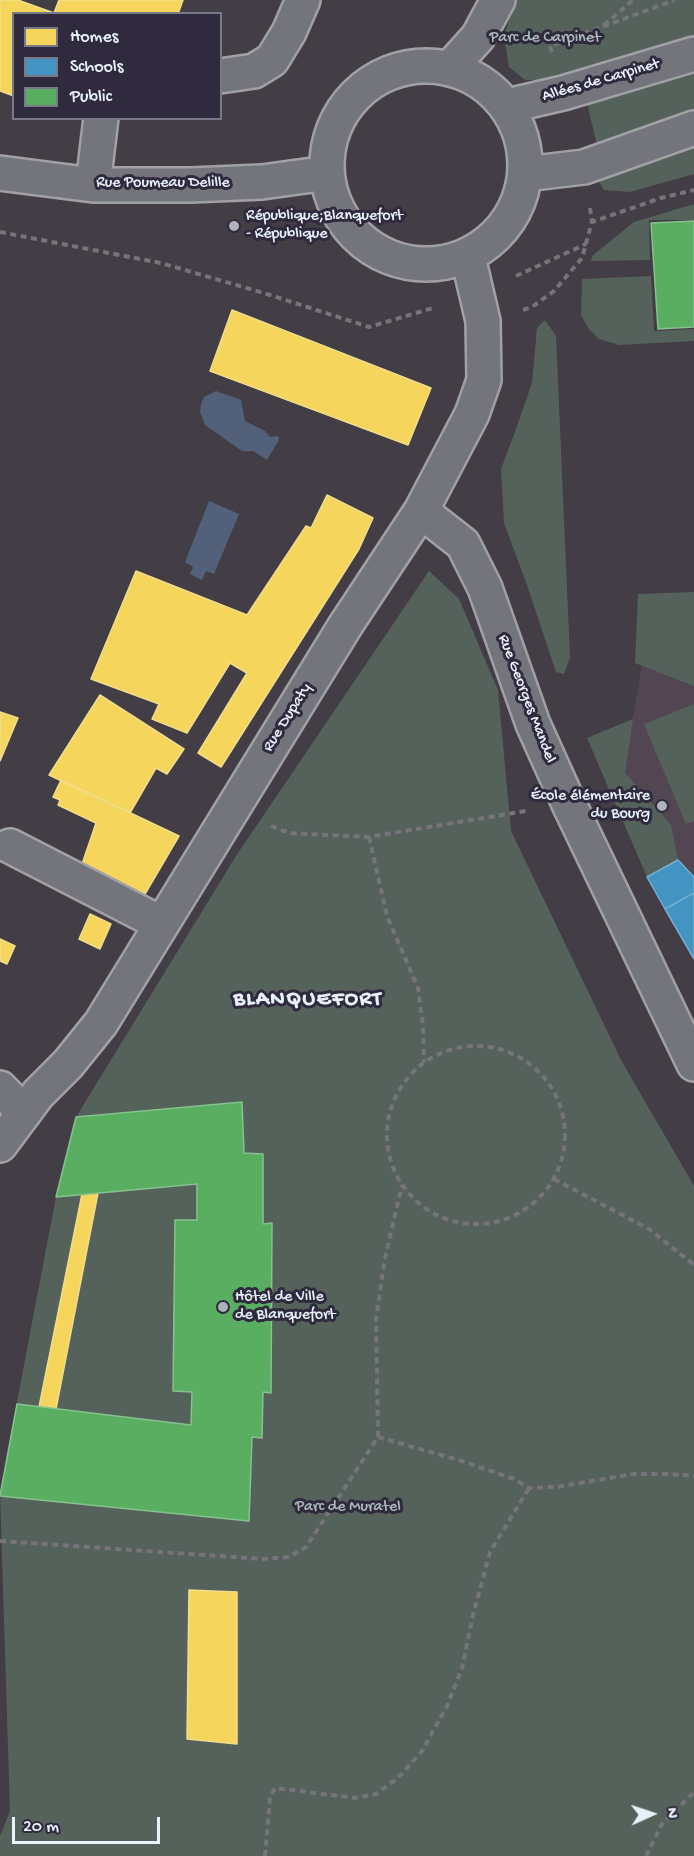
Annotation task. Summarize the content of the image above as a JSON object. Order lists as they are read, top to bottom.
{
  "streets": {
    "street": [
      "Allées de Carpinet",
      "Rue Poumeau Delille",
      "Rue Georges Mandel",
      "Rue Dupaty"
    ]
  },
  "crossings": [
    ["Allées de Carpinet", "Rue Poumeau Delille"],
    ["Allées de Carpinet", "Rue Dupaty"],
    ["Rue Poumeau Delille", "Rue Dupaty"],
    ["Rue Georges Mandel", "Rue Dupaty"]
  ],
  "districts": ["BLANQUEFORT"],
  "parks": ["Parc de Carpinet", "Parc de Muratel"],
  "places": ["République;Blanquefort - République", "École élémentaire du Bourg", "Hôtel de Ville de Blanquefort"],
  "legend": ["Homes", "Schools", "Public"],
  "scale_bar": "20 m",
  "north": "right"
}
